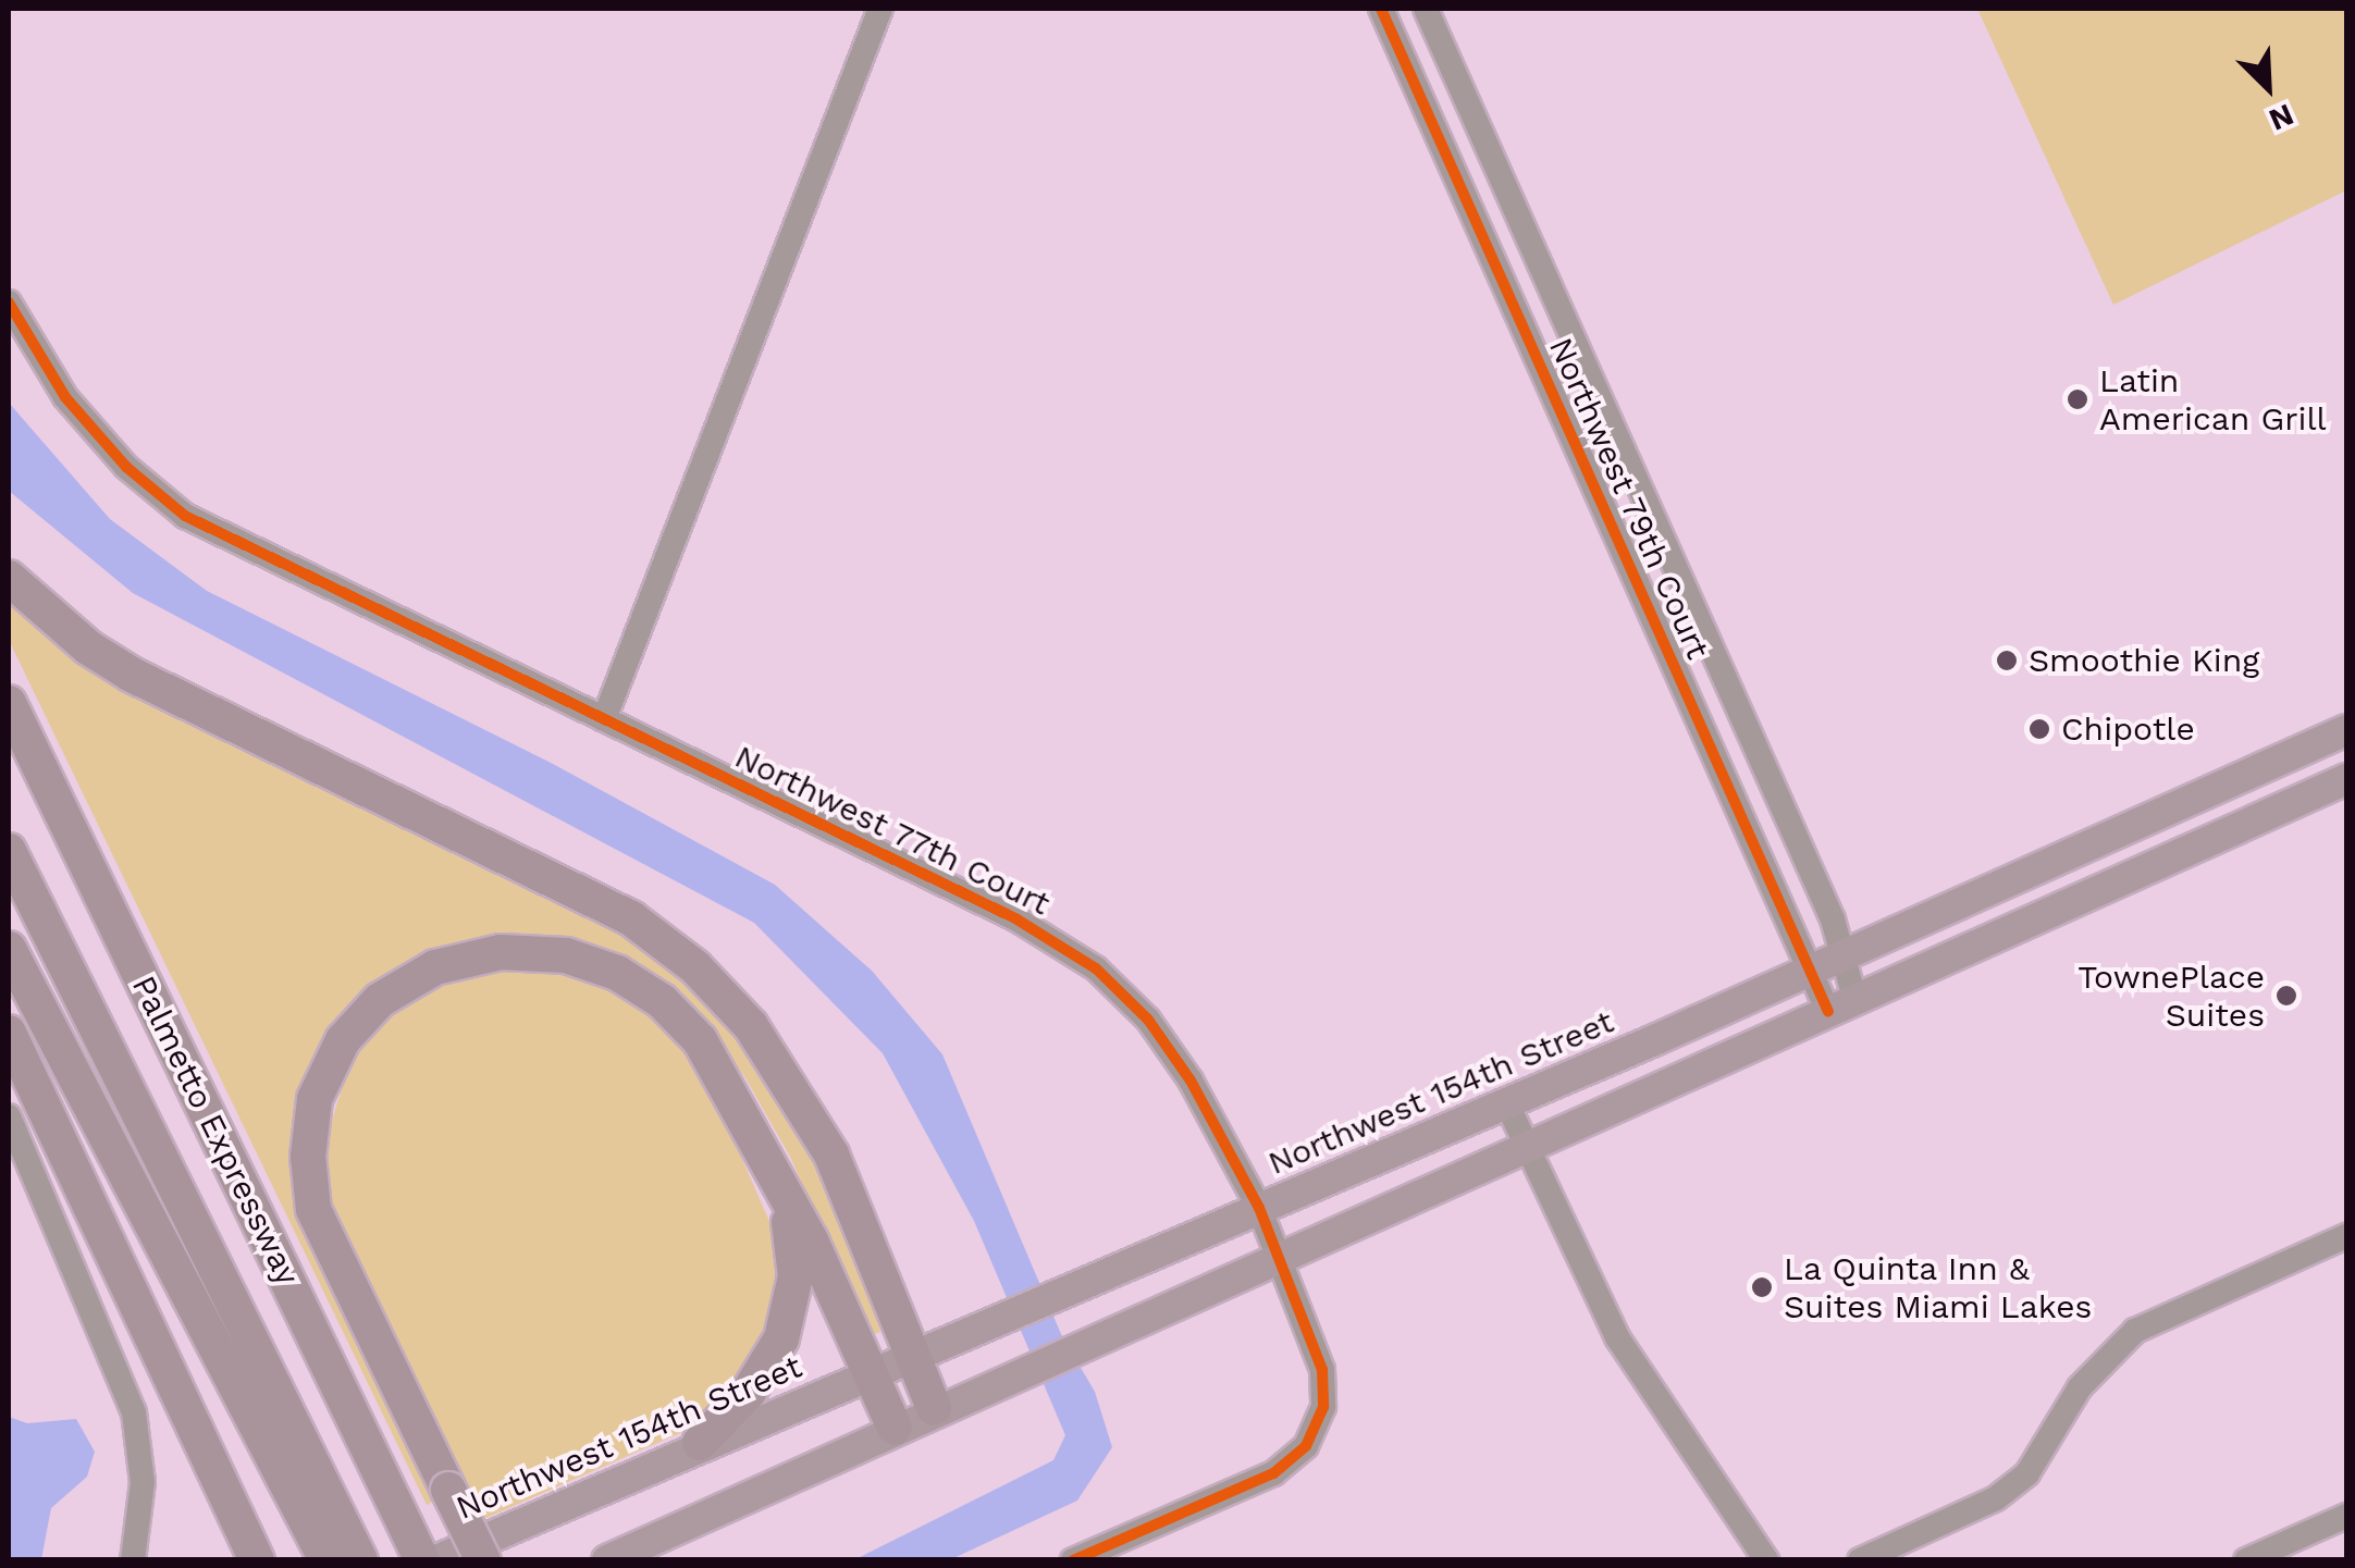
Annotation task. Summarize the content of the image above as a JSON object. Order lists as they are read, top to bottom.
{
  "streets": {
    "highway": ["Palmetto Expressway"],
    "main road": ["Northwest 154th Street"],
    "street": ["Northwest 79th Court", "Northwest 77th Court"]
  },
  "crossings": [
    ["Northwest 79th Court", "Northwest 154th Street"],
    ["Northwest 77th Court", "Northwest 154th Street"]
  ],
  "places": [
    "Latin American Grill",
    "Smoothie King",
    "Chipotle",
    "TownePlace Suites",
    "La Quinta Inn & Suites Miami Lakes"
  ],
  "north": "bottom right"
}
